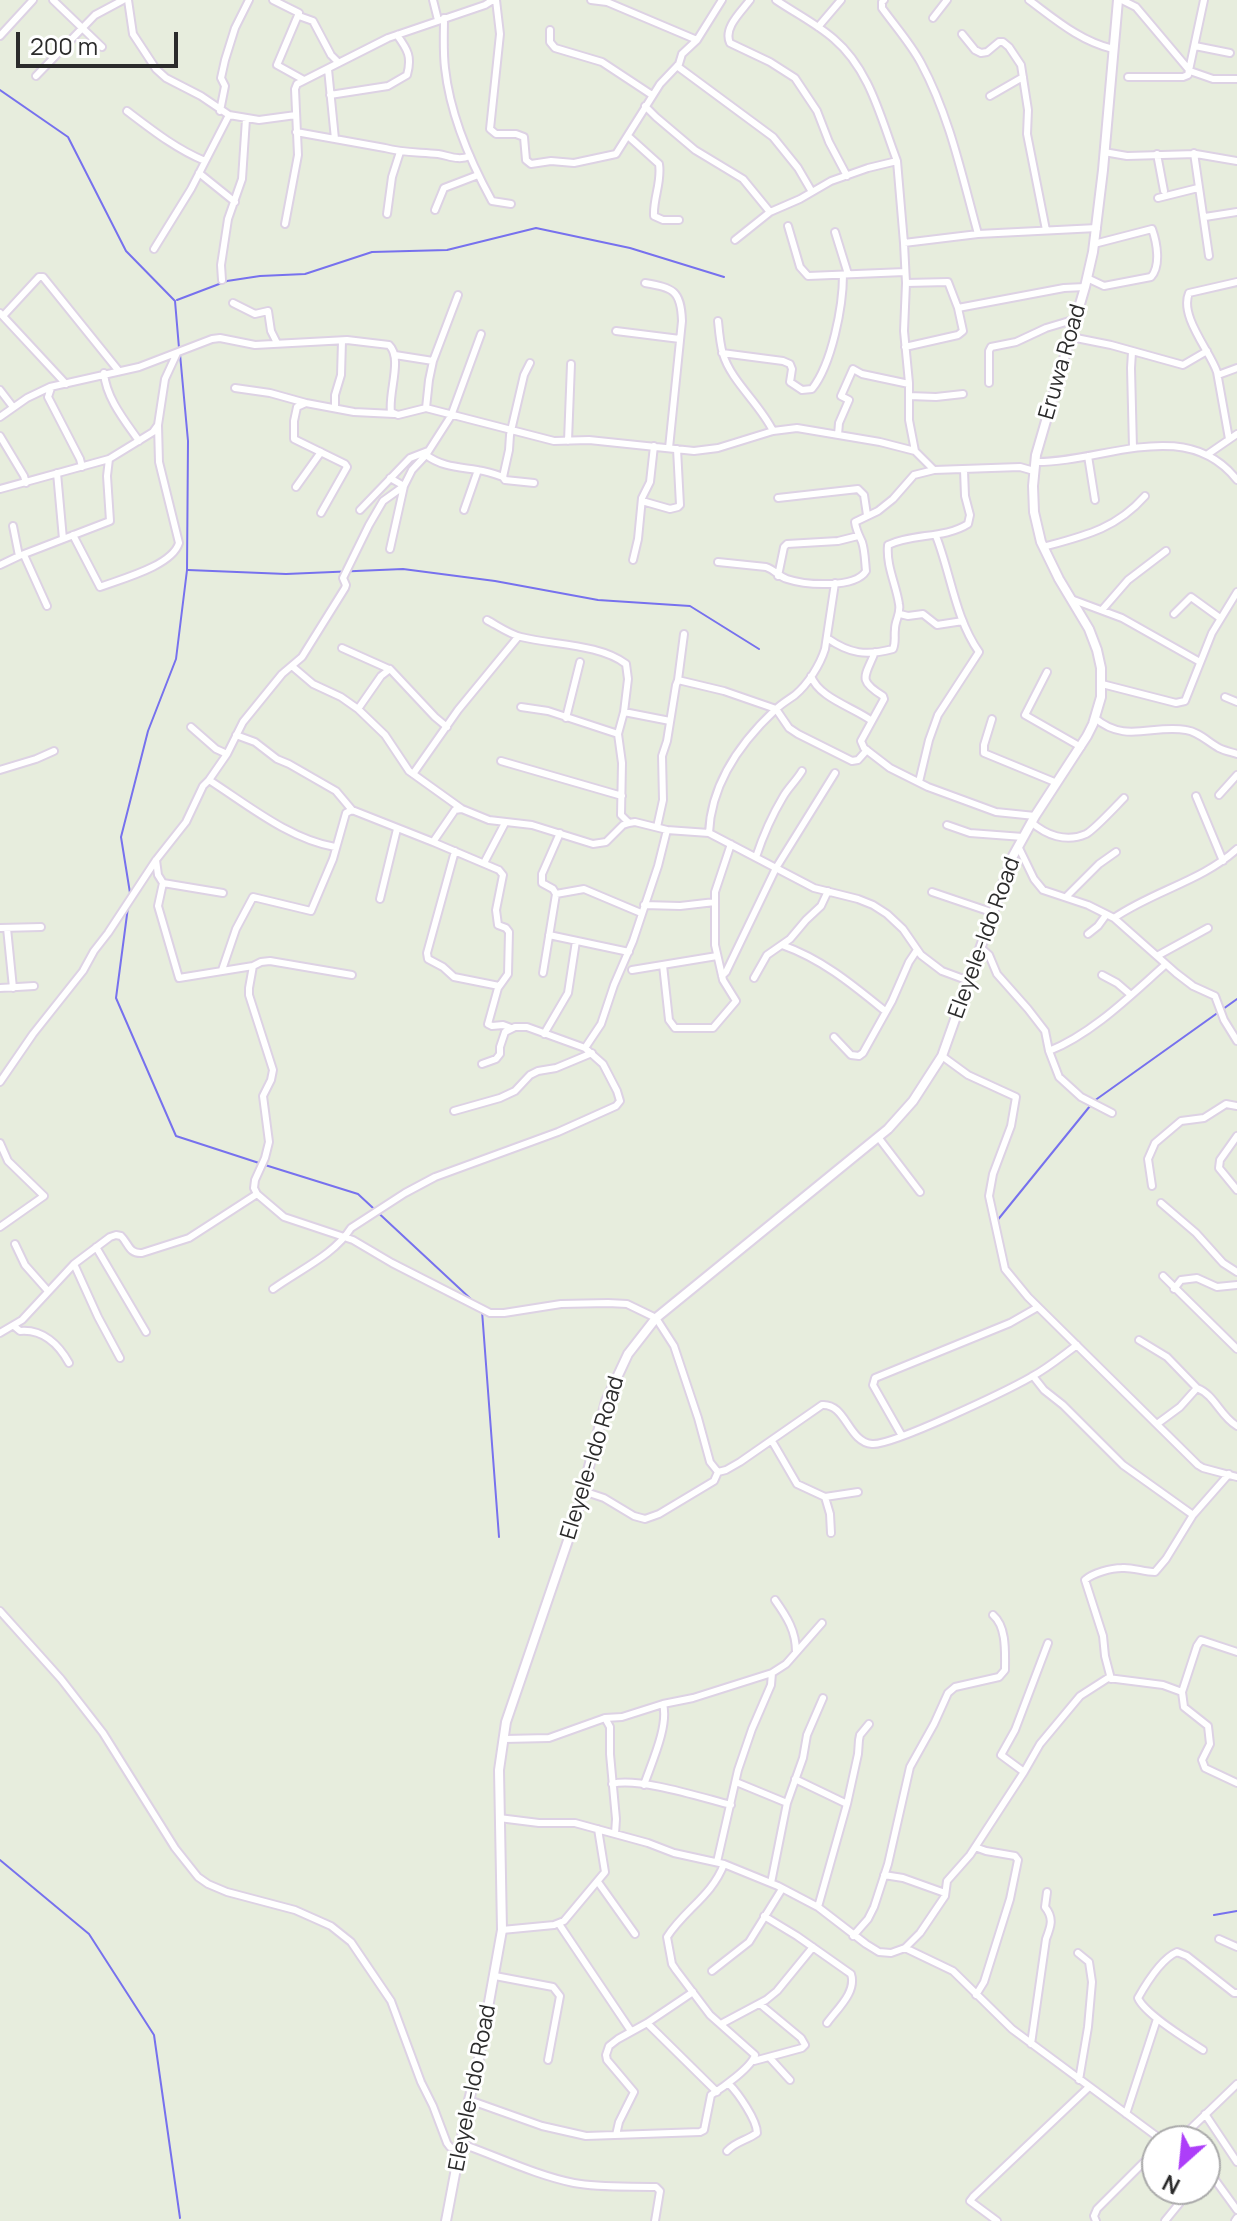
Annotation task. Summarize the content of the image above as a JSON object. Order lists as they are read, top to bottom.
{
  "streets": {
    "main road": ["Eruwa Road", "Eleyele-Ido Road"]
  },
  "crossings": [
    ["Eruwa Road", "Eleyele-Ido Road"]
  ],
  "scale_bar": "200 m",
  "north": "bottom left"
}
